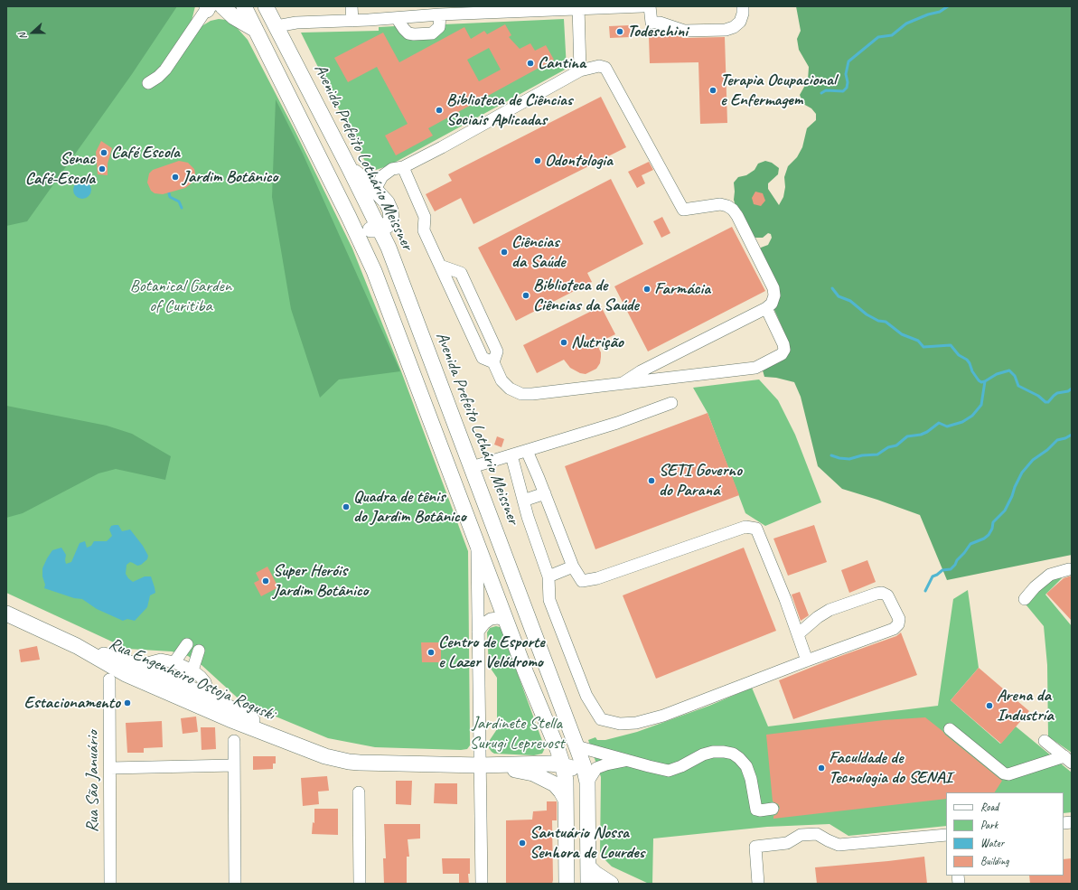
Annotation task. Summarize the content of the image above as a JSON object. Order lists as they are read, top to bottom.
{
  "streets": {
    "main road": ["Avenida Prefeito Lothário Meissner", "Rua Engenheiro Ostoja Roguski"],
    "street": ["Rua São Januário"]
  },
  "crossings": [
    ["Avenida Prefeito Lothário Meissner", "Rua Engenheiro Ostoja Roguski"]
  ],
  "parks": ["Botanical Garden of Curitiba", "Jardinete Stella Surugi Leprevost"],
  "places": [
    "Todeschini",
    "Cantina",
    "Terapia Ocupacional e Enfermagem",
    "Biblioteca de Ciências Sociais Aplicadas",
    "Café Escola",
    "Odontologia",
    "Senac Café-Escola",
    "Jardim Botânico",
    "Ciências da Saúde",
    "Farmácia",
    "Biblioteca de Ciências da Saúde",
    "Nutrição",
    "SETI Governo do Paraná",
    "Quadra de tênis do Jardim Botânico",
    "Super Heróis Jardim Botânico",
    "Centro de Esporte e Lazer Velódromo",
    "Estacionamento",
    "Arena da Industría",
    "Faculdade de Tecnologia do SENAI",
    "Santuário Nossa Senhora de Lourdes"
  ],
  "legend": [
    "Road",
    "Park",
    "Water",
    "Building"
  ],
  "north": "left"
}
